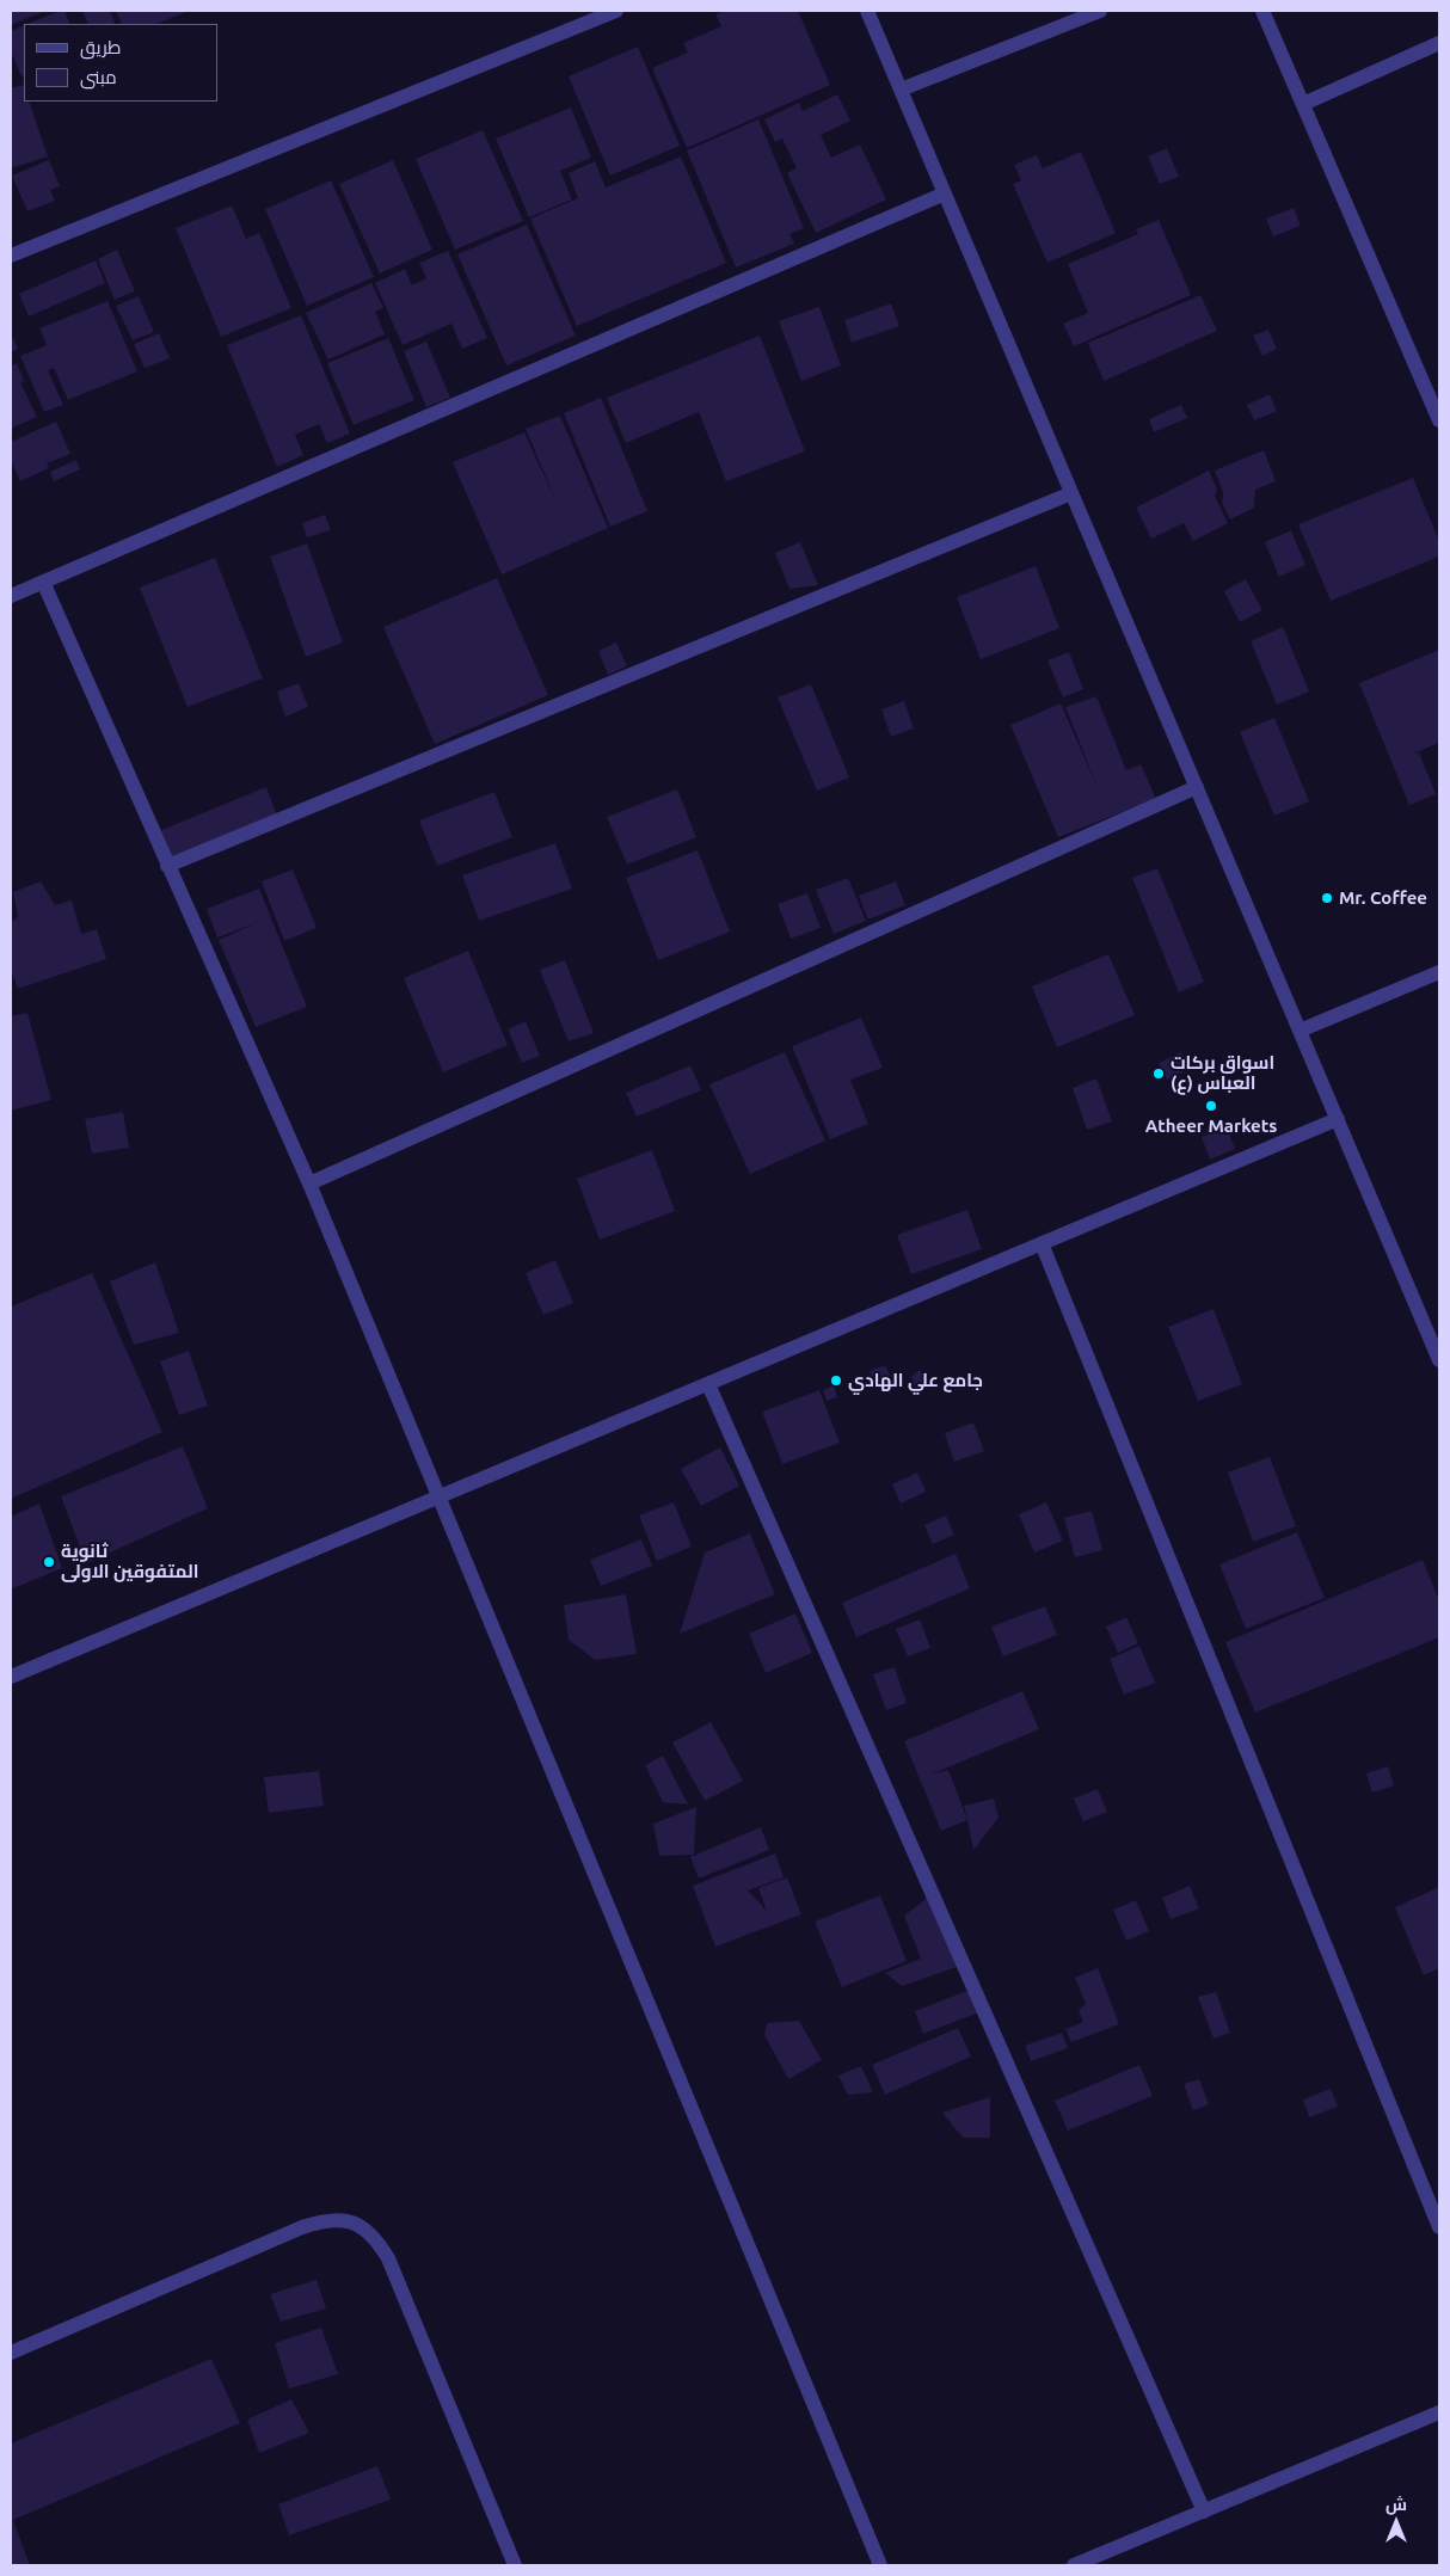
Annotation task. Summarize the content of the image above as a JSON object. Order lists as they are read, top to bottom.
{
  "places": [
    "Mr. Coffee",
    "اسواق بركات العباس (ع)",
    "Atheer Markets",
    "جامع علي الهادي",
    "ثانوية المتفوقين الاولى"
  ],
  "legend": ["طريق", "مبنى"],
  "north": "top"
}
